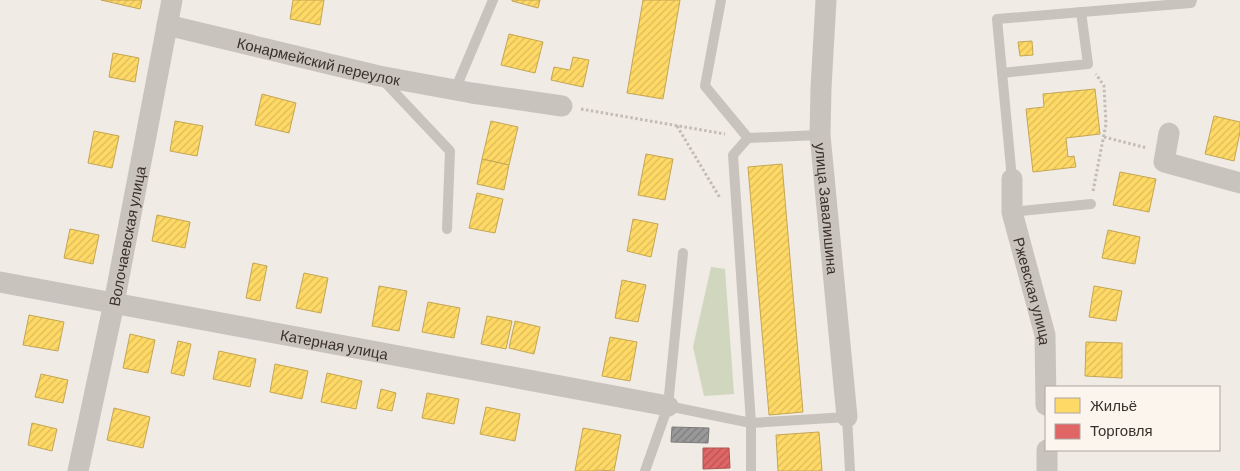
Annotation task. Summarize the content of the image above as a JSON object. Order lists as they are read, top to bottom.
{
  "streets": {
    "street": [
      "Конармейский переулок",
      "улица Завалишина",
      "Волочаевская улица",
      "Ржевская улица",
      "Катерная улица"
    ]
  },
  "crossings": [
    ["Конармейский переулок", "Волочаевская улица"],
    ["Волочаевская улица", "Катерная улица"]
  ],
  "legend": ["Жильё", "Торговля"]
}
